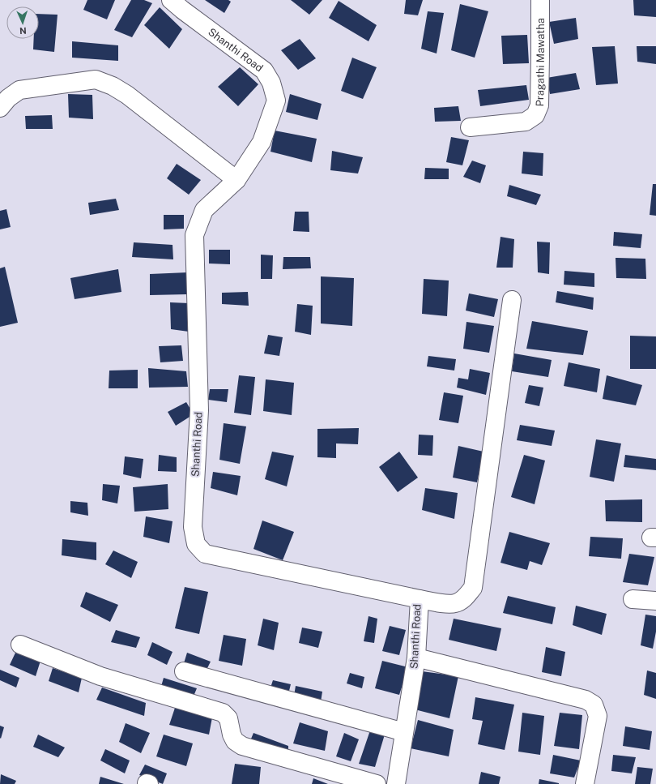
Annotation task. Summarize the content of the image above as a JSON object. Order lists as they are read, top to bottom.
{
  "streets": {
    "street": ["Shanthi Road", "Pragathi Mawatha"]
  },
  "north": "bottom"
}
